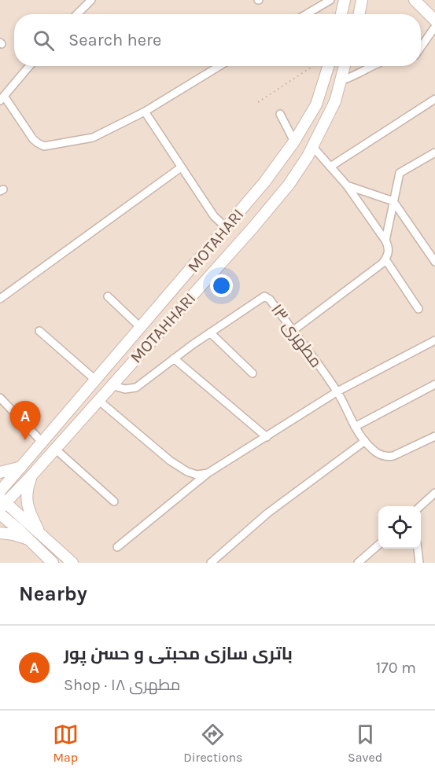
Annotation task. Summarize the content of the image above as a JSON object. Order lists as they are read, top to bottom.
{
  "streets": {
    "main road": ["MOTAHARI", "MOTAHHARI"],
    "street": ["مطهری ۱۳"]
  },
  "crossings": [
    ["MOTAHHARI", "مطهری ۱۳"]
  ],
  "page": {
    "search": "Search here",
    "pins": "A",
    "heading": "Nearby",
    "list": [
      {
        "mark": "A",
        "name": "باتری سازی محبتی و حسن پور",
        "note": "Shop · مطهری ۱۸",
        "value": "170 m"
      }
    ],
    "nav": ["Map", "Directions", "Saved"]
  }
}
